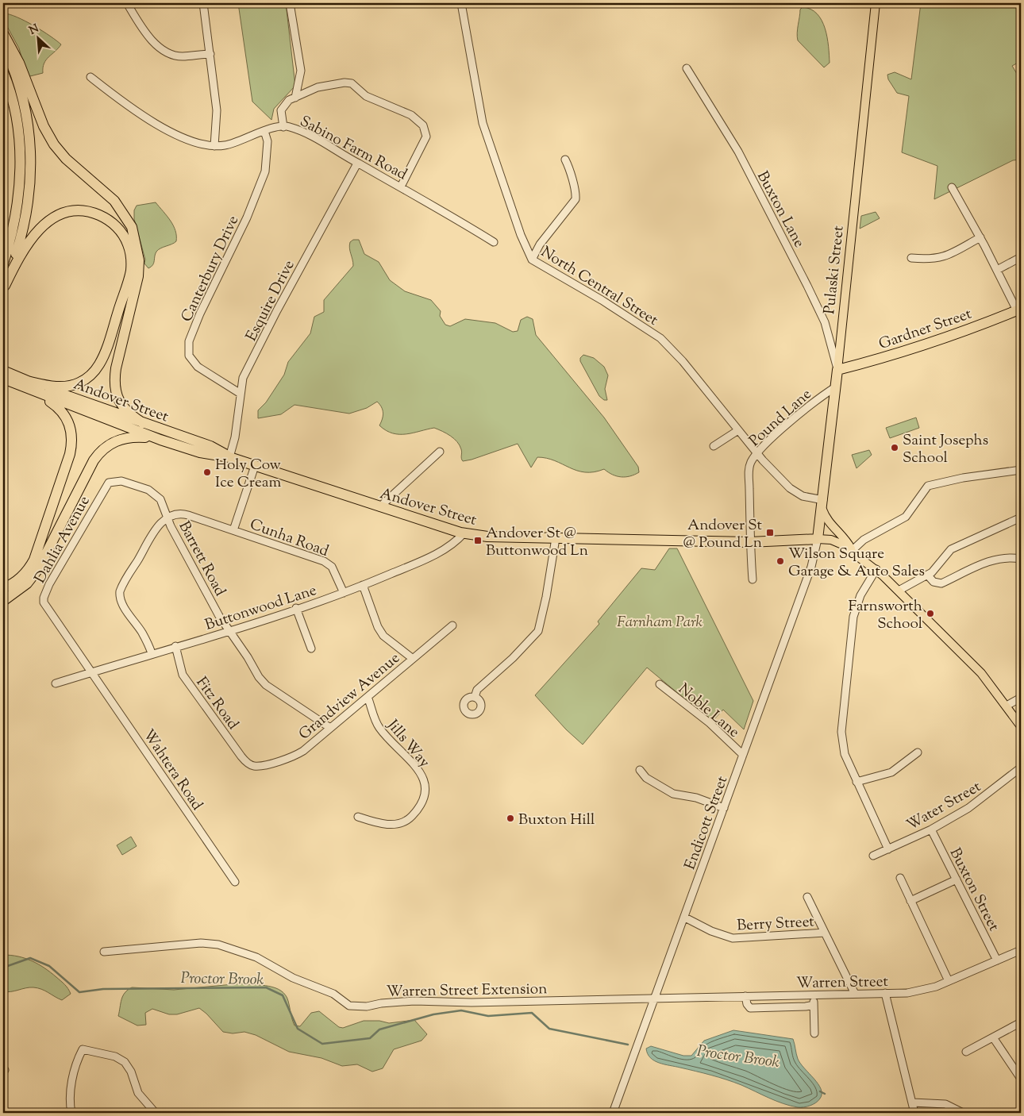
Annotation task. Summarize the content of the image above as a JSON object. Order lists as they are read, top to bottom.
{
  "streets": {
    "highway": ["Pulaski Street", "Gardner Street", "Andover Street"],
    "street": [
      "Sabino Farm Road",
      "Buxton Lane",
      "Canterbury Drive",
      "North Central Street",
      "Esquire Drive",
      "Pound Lane",
      "Cunha Road",
      "Dahlia Avenue",
      "Barrett Road",
      "Buttonwood Lane",
      "Grandview Avenue",
      "Fitz Road",
      "Noble Lane",
      "Jills Way",
      "Wahtera Road",
      "Water Street",
      "Endicott Street",
      "Buxton Street",
      "Berry Street",
      "Warren Street",
      "Warren Street Extension"
    ]
  },
  "crossings": [
    ["Sabino Farm Road", "Canterbury Drive"],
    ["Sabino Farm Road", "Esquire Drive"],
    ["Buxton Lane", "Pulaski Street"],
    ["Buxton Lane", "Gardner Street"],
    ["Canterbury Drive", "Esquire Drive"],
    ["Pulaski Street", "North Central Street"],
    ["Pulaski Street", "Gardner Street"],
    ["Pulaski Street", "Andover Street"],
    ["Pulaski Street", "Pound Lane"],
    ["Pulaski Street", "Endicott Street"],
    ["North Central Street", "Pound Lane"],
    ["Esquire Drive", "Andover Street"],
    ["Andover Street", "Pound Lane"],
    ["Andover Street", "Buttonwood Lane"],
    ["Andover Street", "Endicott Street"],
    ["Cunha Road", "Dahlia Avenue"],
    ["Cunha Road", "Barrett Road"],
    ["Cunha Road", "Buttonwood Lane"],
    ["Dahlia Avenue", "Barrett Road"],
    ["Dahlia Avenue", "Buttonwood Lane"],
    ["Dahlia Avenue", "Wahtera Road"],
    ["Barrett Road", "Buttonwood Lane"],
    ["Barrett Road", "Grandview Avenue"],
    ["Buttonwood Lane", "Fitz Road"],
    ["Buttonwood Lane", "Wahtera Road"],
    ["Grandview Avenue", "Fitz Road"],
    ["Grandview Avenue", "Jills Way"],
    ["Noble Lane", "Endicott Street"],
    ["Water Street", "Buxton Street"],
    ["Endicott Street", "Berry Street"],
    ["Endicott Street", "Warren Street"],
    ["Endicott Street", "Warren Street Extension"],
    ["Buxton Street", "Warren Street"],
    ["Berry Street", "Warren Street"],
    ["Warren Street", "Warren Street Extension"]
  ],
  "water": ["Proctor Brook"],
  "parks": ["Farnham Park"],
  "places": {
    "other": [
      "Saint Josephs School",
      "Holy Cow Ice Cream",
      "Wilson Square Garage & Auto Sales",
      "Farnsworth School",
      "Buxton Hill"
    ],
    "transit": ["Andover St @ Pound Ln", "Andover St @ Buttonwood Ln"]
  },
  "north": "top left"
}
